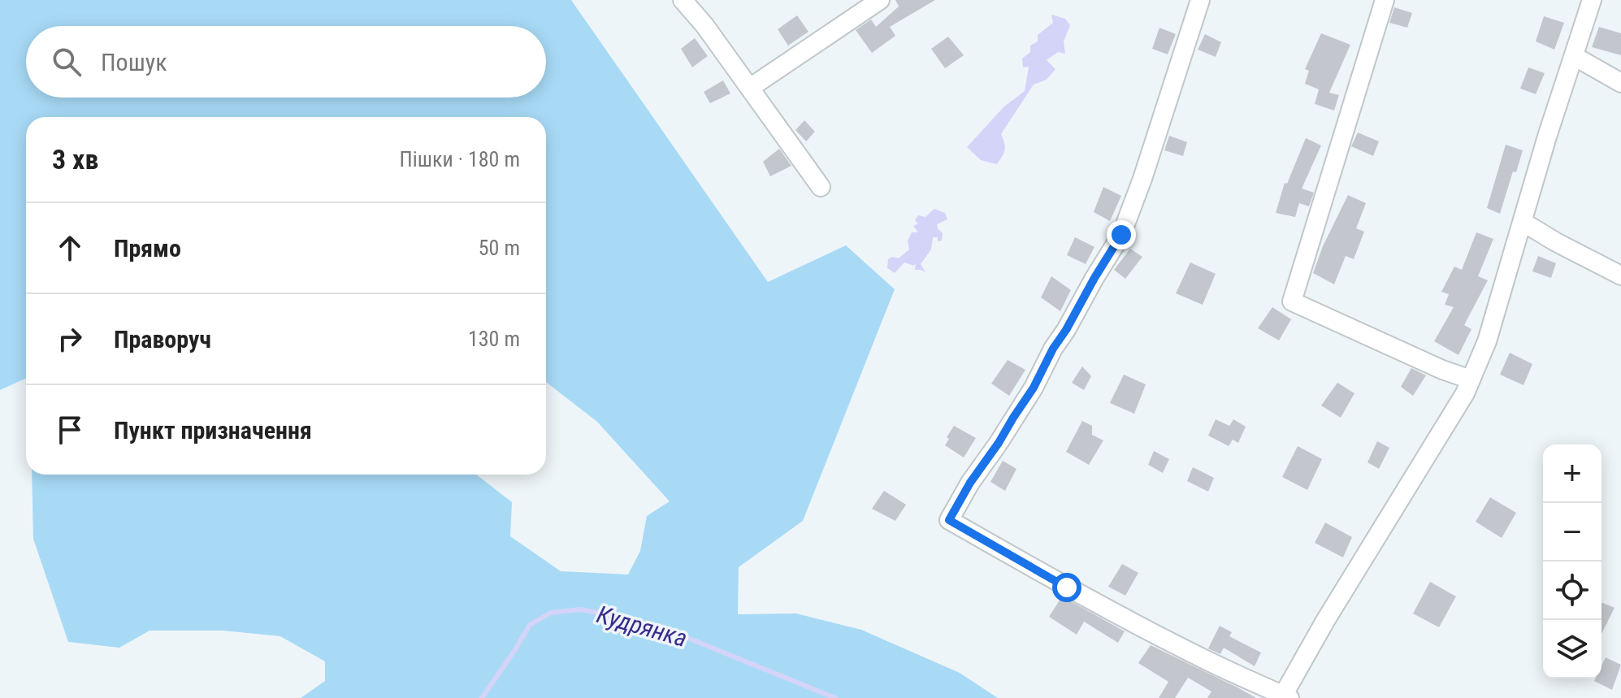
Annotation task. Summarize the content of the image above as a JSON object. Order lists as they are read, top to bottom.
{
  "water": ["Кудрянка"],
  "page": {
    "search": "Пошук",
    "heading": ["3 хв", "Пішки · 180 m"],
    "list": [
      ["Прямо", "50 m"],
      ["Праворуч", "130 m"],
      "Пункт призначення"
    ],
    "map_buttons": ["+", "−"]
  }
}
